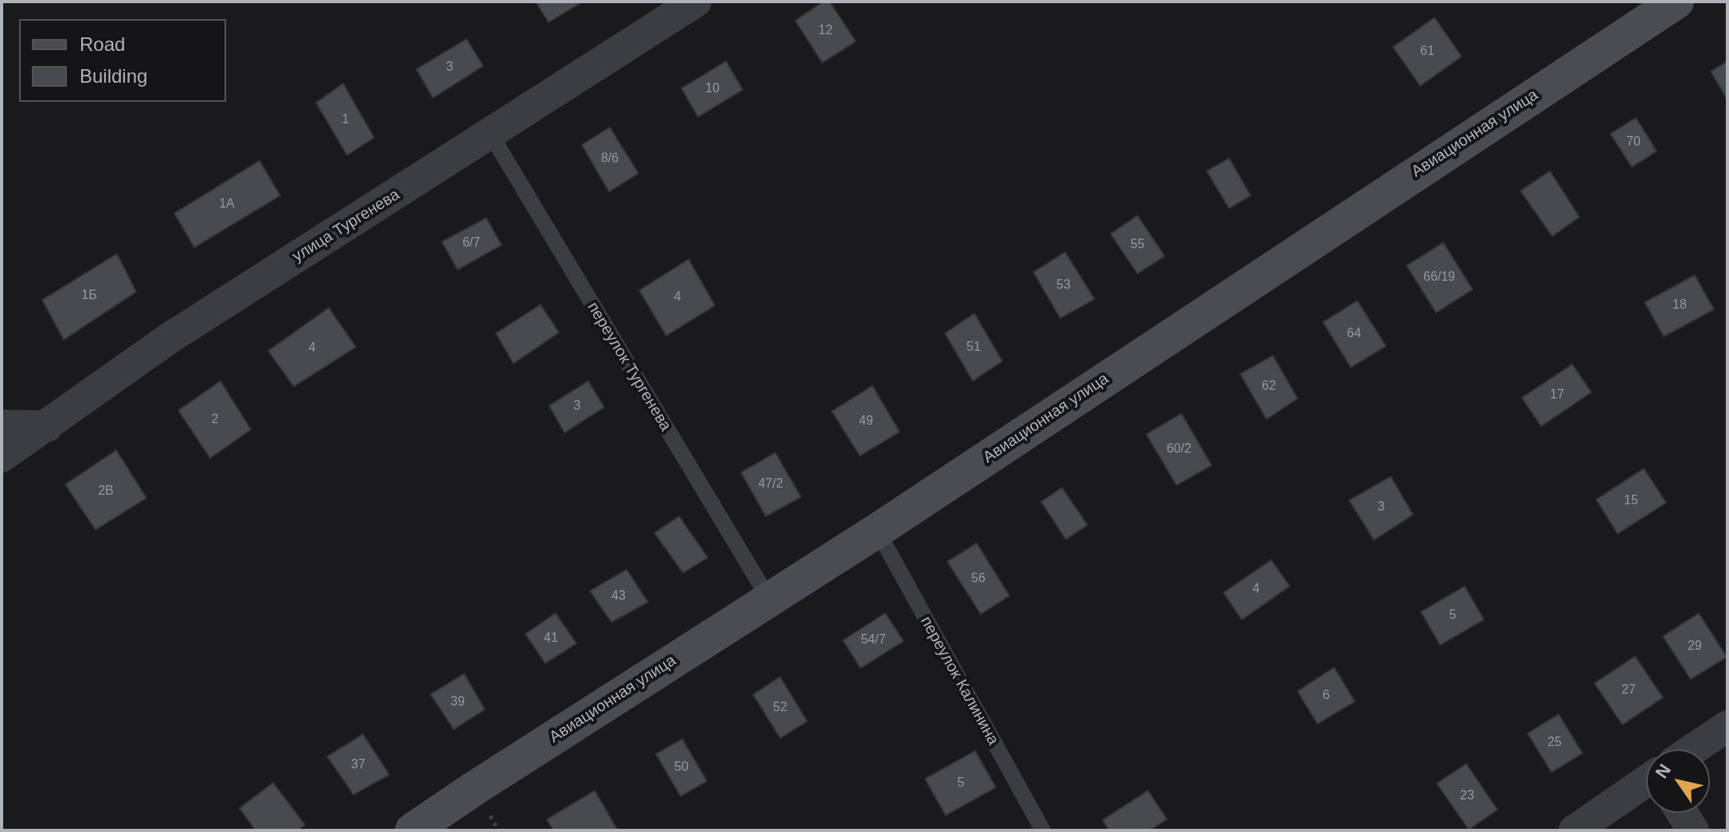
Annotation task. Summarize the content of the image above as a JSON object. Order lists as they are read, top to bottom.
{
  "streets": {
    "main road": ["Авиационная улица"],
    "street": ["улица Тургенева"],
    "lane": ["переулок Тургенева", "переулок Калинина"]
  },
  "crossings": [
    ["Авиационная улица", "переулок Тургенева"],
    ["Авиационная улица", "переулок Калинина"],
    ["улица Тургенева", "переулок Тургенева"]
  ],
  "house_numbers": [
    "12",
    "61",
    "3",
    "10",
    "1",
    "70",
    "8/6",
    "1А",
    "6/7",
    "55",
    "66/19",
    "53",
    "1Б",
    "4",
    "18",
    "64",
    "51",
    "4",
    "62",
    "17",
    "3",
    "2",
    "49",
    "60/2",
    "47/2",
    "2В",
    "15",
    "3",
    "56",
    "4",
    "43",
    "5",
    "41",
    "54/7",
    "29",
    "27",
    "6",
    "39",
    "52",
    "25",
    "37",
    "50",
    "5",
    "23"
  ],
  "legend": ["Road", "Building"],
  "north": "top left"
}
